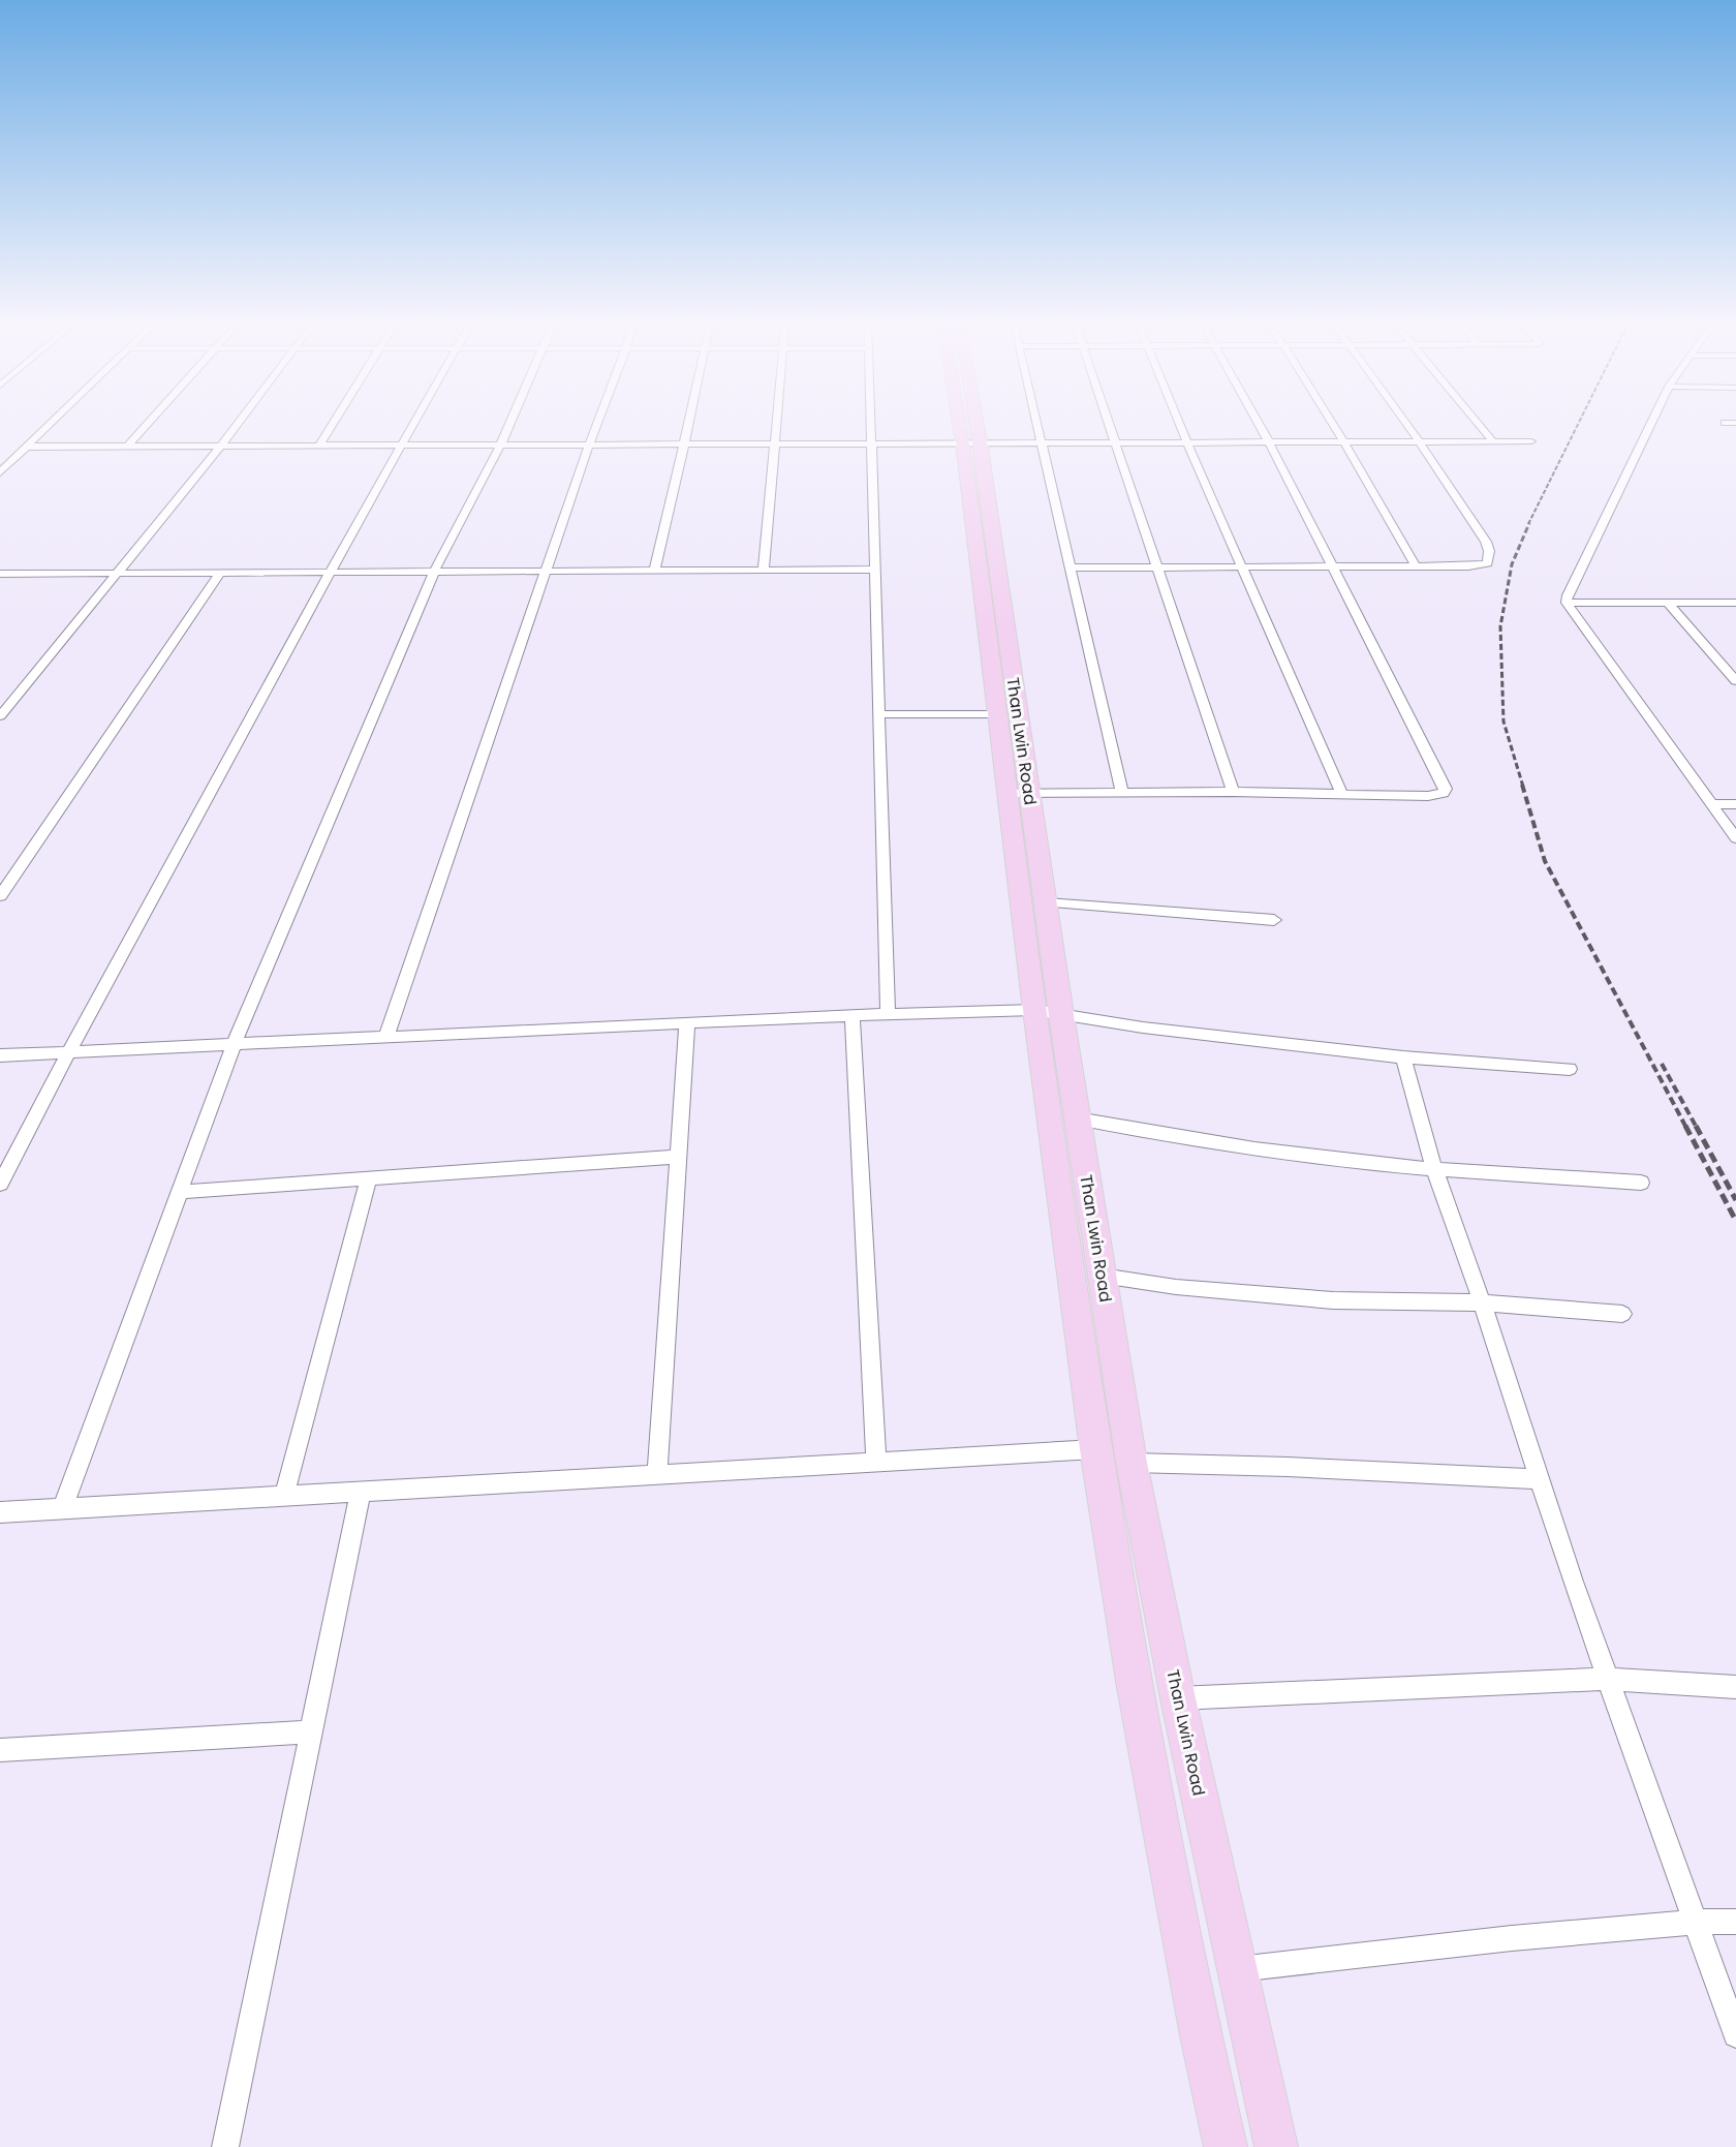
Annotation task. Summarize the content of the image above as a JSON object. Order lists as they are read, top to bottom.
{
  "streets": {
    "main road": ["Than Lwin Road"]
  }
}
